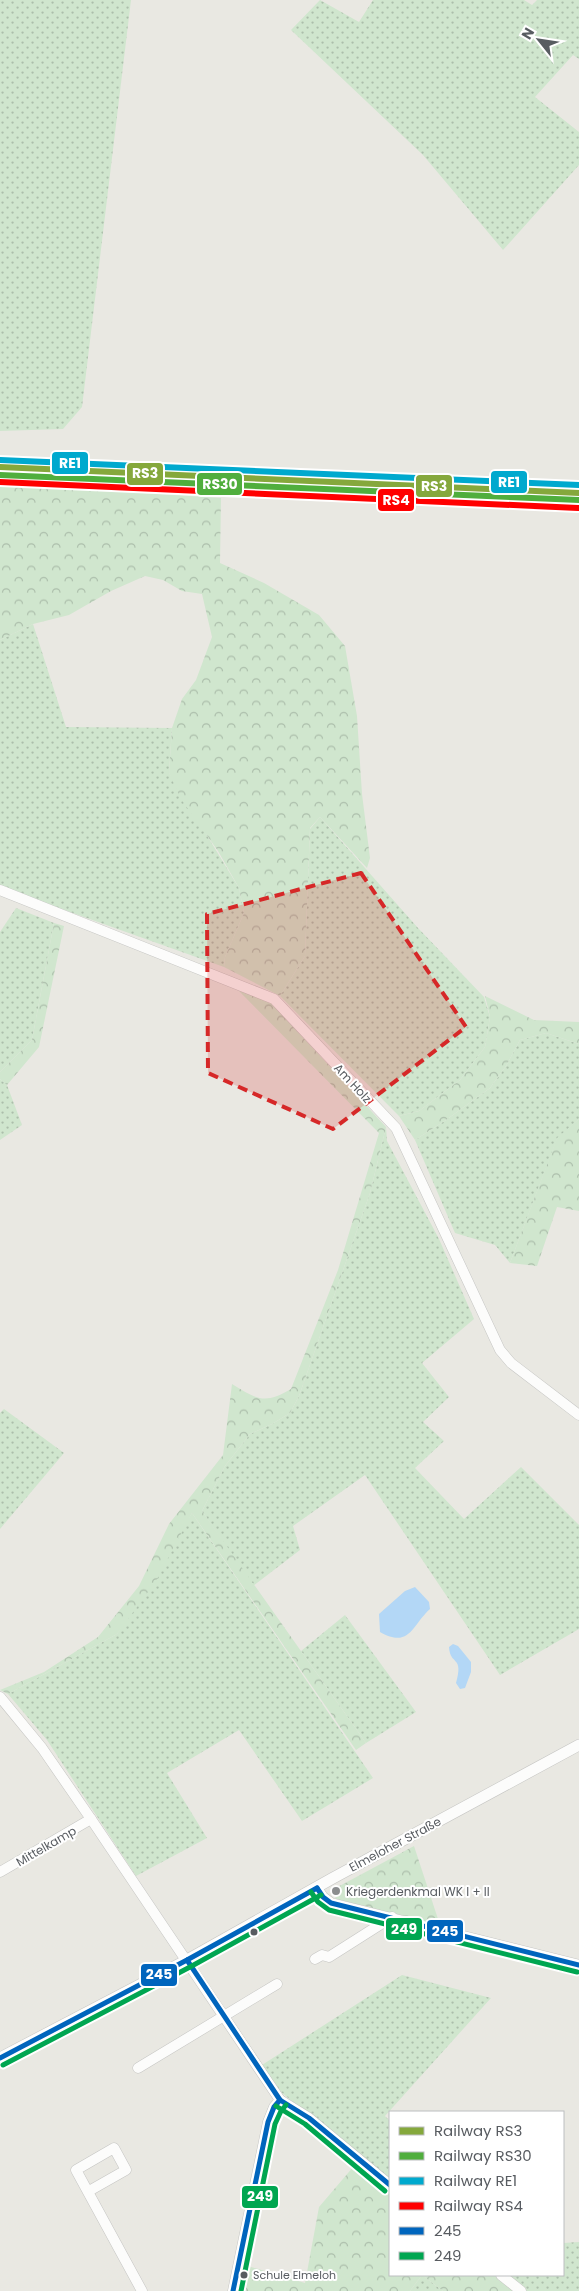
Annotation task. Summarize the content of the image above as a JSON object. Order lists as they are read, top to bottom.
{
  "streets": {
    "street": ["Am Holz", "Elmeloher Straße", "Mittelkamp"]
  },
  "places": ["Kriegerdenkmal WK I + II", "Schule Elmeloh"],
  "lines": [
    "rail line RE1",
    "rail line RS3",
    "rail line RS30",
    "rail line RS4",
    "transit line 245",
    "transit line 249"
  ],
  "legend": [
    "Railway RS3",
    "Railway RS30",
    "Railway RE1",
    "Railway RS4",
    "245",
    "249"
  ],
  "north": "top left"
}
